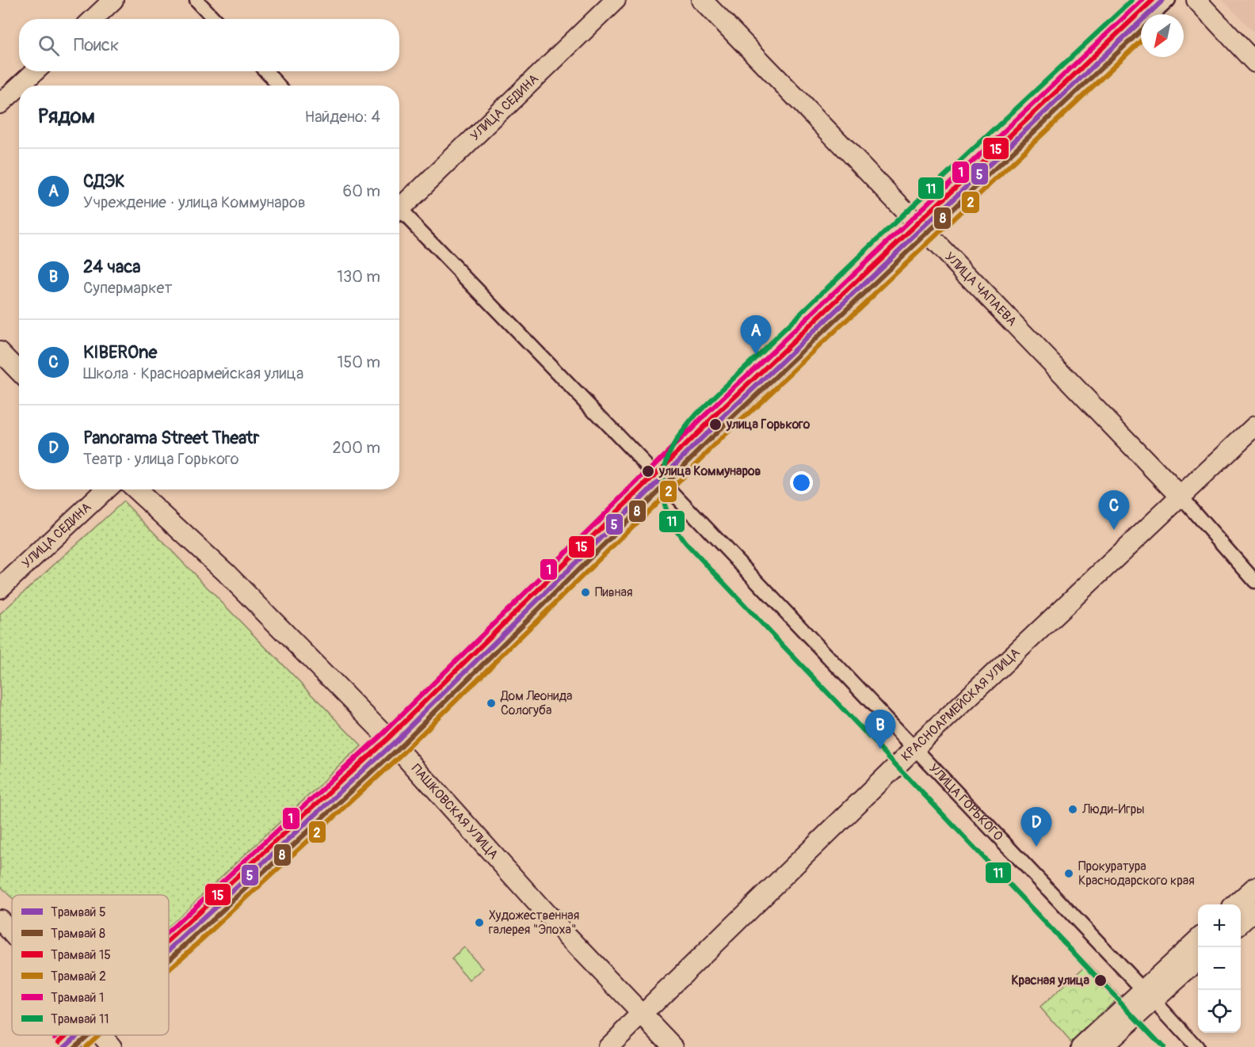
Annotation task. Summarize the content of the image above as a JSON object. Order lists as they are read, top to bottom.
{
  "streets": {
    "street": [
      "УЛИЦА СЕДИНА",
      "УЛИЦА ЧАПАЕВА",
      "КРАСНОАРМЕЙСКАЯ УЛИЦА",
      "УЛИЦА ГОРЬКОГО",
      "ПАШКОВСКАЯ УЛИЦА"
    ]
  },
  "crossings": [
    ["УЛИЦА ЧАПАЕВА", "КРАСНОАРМЕЙСКАЯ УЛИЦА"],
    ["КРАСНОАРМЕЙСКАЯ УЛИЦА", "УЛИЦА ГОРЬКОГО"],
    ["КРАСНОАРМЕЙСКАЯ УЛИЦА", "ПАШКОВСКАЯ УЛИЦА"]
  ],
  "places": [
    "улица Горького",
    "улица Коммунаров",
    "Пивная",
    "Дом Леонида Сологуба",
    "Люди-Игры",
    "Прокуратура Краснодарского края",
    "Художественная галерея \"Эпоха\"",
    "Красная улица"
  ],
  "lines": [
    "tram line 5",
    "tram line 15",
    "tram line 1",
    "tram line 11",
    "tram line 8",
    "tram line 2"
  ],
  "legend": [
    "Трамвай 5",
    "Трамвай 8",
    "Трамвай 15",
    "Трамвай 2",
    "Трамвай 1",
    "Трамвай 11"
  ],
  "north": "bottom left",
  "page": {
    "search": "Поиск",
    "heading": ["Рядом", "Найдено: 4"],
    "list": [
      {
        "mark": "A",
        "name": "СДЭК",
        "note": "Учреждение · улица Коммунаров",
        "value": "60 m"
      },
      {
        "mark": "B",
        "name": "24 часа",
        "note": "Супермаркет",
        "value": "130 m"
      },
      {
        "mark": "C",
        "name": "KIBEROne",
        "note": "Школа · Красноармейская улица",
        "value": "150 m"
      },
      {
        "mark": "D",
        "name": "Panorama Street Theatr",
        "note": "Театр · улица Горького",
        "value": "200 m"
      }
    ],
    "pins": [
      "A",
      "C",
      "B",
      "D"
    ],
    "map_buttons": ["+", "−"]
  }
}
